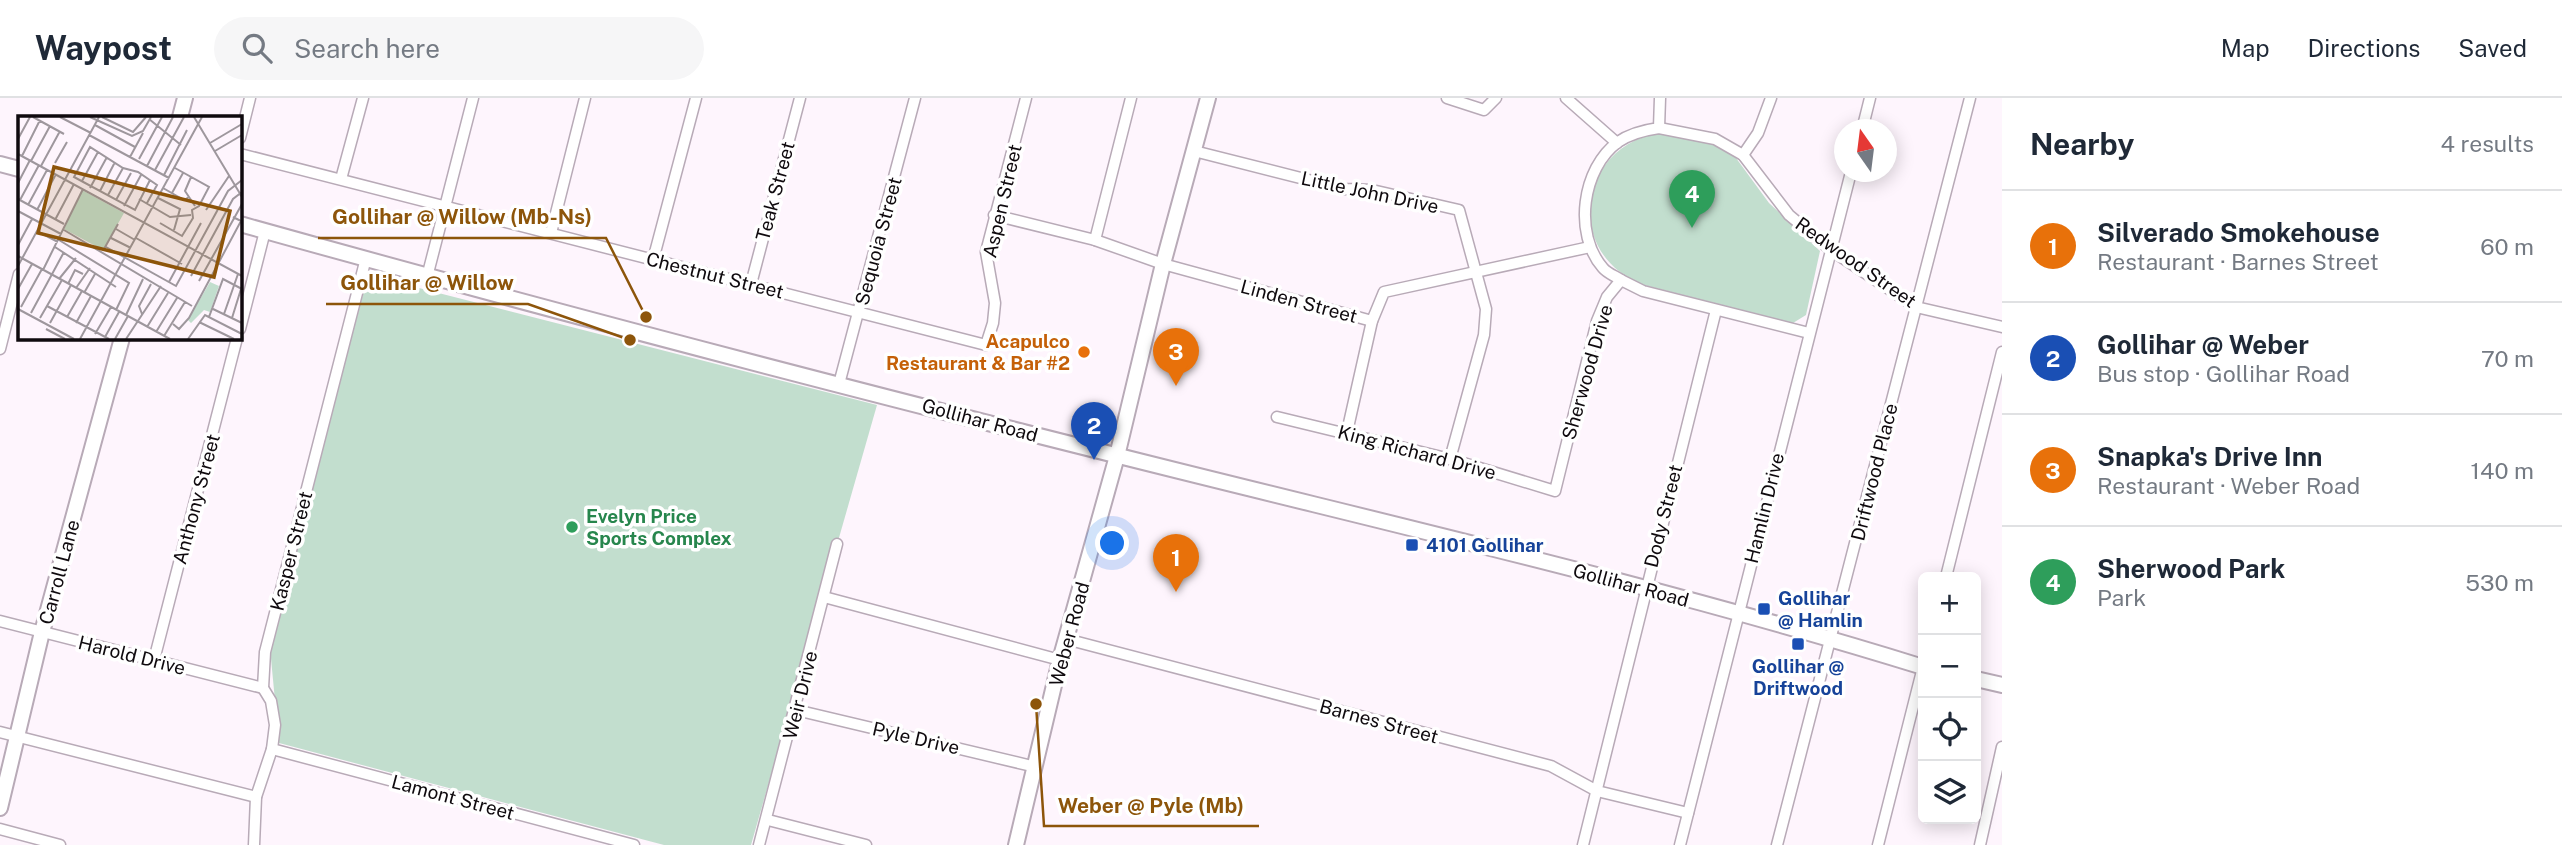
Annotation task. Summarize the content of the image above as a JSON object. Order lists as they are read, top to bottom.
{
  "streets": {
    "main road": ["Gollihar Road", "Carroll Lane", "Weber Road"],
    "street": [
      "Teak Street",
      "Little John Drive",
      "Aspen Street",
      "Sequoia Street",
      "Redwood Street",
      "Chestnut Street",
      "Linden Street",
      "Sherwood Drive",
      "King Richard Drive",
      "Driftwood Place",
      "Anthony Street",
      "Hamlin Drive",
      "Dody Street",
      "Kasper Street",
      "Harold Drive",
      "Weir Drive",
      "Barnes Street",
      "Pyle Drive",
      "Lamont Street"
    ]
  },
  "crossings": [
    ["Teak Street", "Chestnut Street"],
    ["Little John Drive", "Linden Street"],
    ["Little John Drive", "King Richard Drive"],
    ["Little John Drive", "Weber Road"],
    ["Aspen Street", "Chestnut Street"],
    ["Aspen Street", "Linden Street"],
    ["Sequoia Street", "Chestnut Street"],
    ["Sequoia Street", "Gollihar Road"],
    ["Redwood Street", "Driftwood Place"],
    ["Redwood Street", "Hamlin Drive"],
    ["Linden Street", "Sherwood Drive"],
    ["Linden Street", "Weber Road"],
    ["Sherwood Drive", "King Richard Drive"],
    ["Gollihar Road", "Driftwood Place"],
    ["Gollihar Road", "Hamlin Drive"],
    ["Gollihar Road", "Dody Street"],
    ["Gollihar Road", "Kasper Street"],
    ["Gollihar Road", "Weber Road"],
    ["Anthony Street", "Harold Drive"],
    ["Hamlin Drive", "Barnes Street"],
    ["Dody Street", "Barnes Street"],
    ["Kasper Street", "Harold Drive"],
    ["Kasper Street", "Lamont Street"],
    ["Carroll Lane", "Harold Drive"],
    ["Weber Road", "Barnes Street"],
    ["Weber Road", "Pyle Drive"],
    ["Weir Drive", "Pyle Drive"]
  ],
  "places": {
    "other": [
      "Gollihar @ Willow (Mb-Ns)",
      "Gollihar @ Willow",
      "Acapulco Restaurant & Bar #2",
      "Evelyn Price Sports Complex",
      "Weber @ Pyle (Mb)"
    ],
    "transit": ["4101 Gollihar", "Gollihar @ Hamlin", "Gollihar @ Driftwood"]
  },
  "north": "top",
  "page": {
    "header": "Waypost",
    "search": "Search here",
    "nav": ["Map", "Directions", "Saved"],
    "heading": ["Nearby", "4 results"],
    "pins": [
      "4",
      "3",
      "2",
      "1"
    ],
    "list": [
      {
        "mark": "1",
        "name": "Silverado Smokehouse",
        "note": "Restaurant · Barnes Street",
        "value": "60 m"
      },
      {
        "mark": "2",
        "name": "Gollihar @ Weber",
        "note": "Bus stop · Gollihar Road",
        "value": "70 m"
      },
      {
        "mark": "3",
        "name": "Snapka's Drive Inn",
        "note": "Restaurant · Weber Road",
        "value": "140 m"
      },
      {
        "mark": "4",
        "name": "Sherwood Park",
        "note": "Park",
        "value": "530 m"
      }
    ],
    "map_buttons": ["+", "−"]
  }
}
